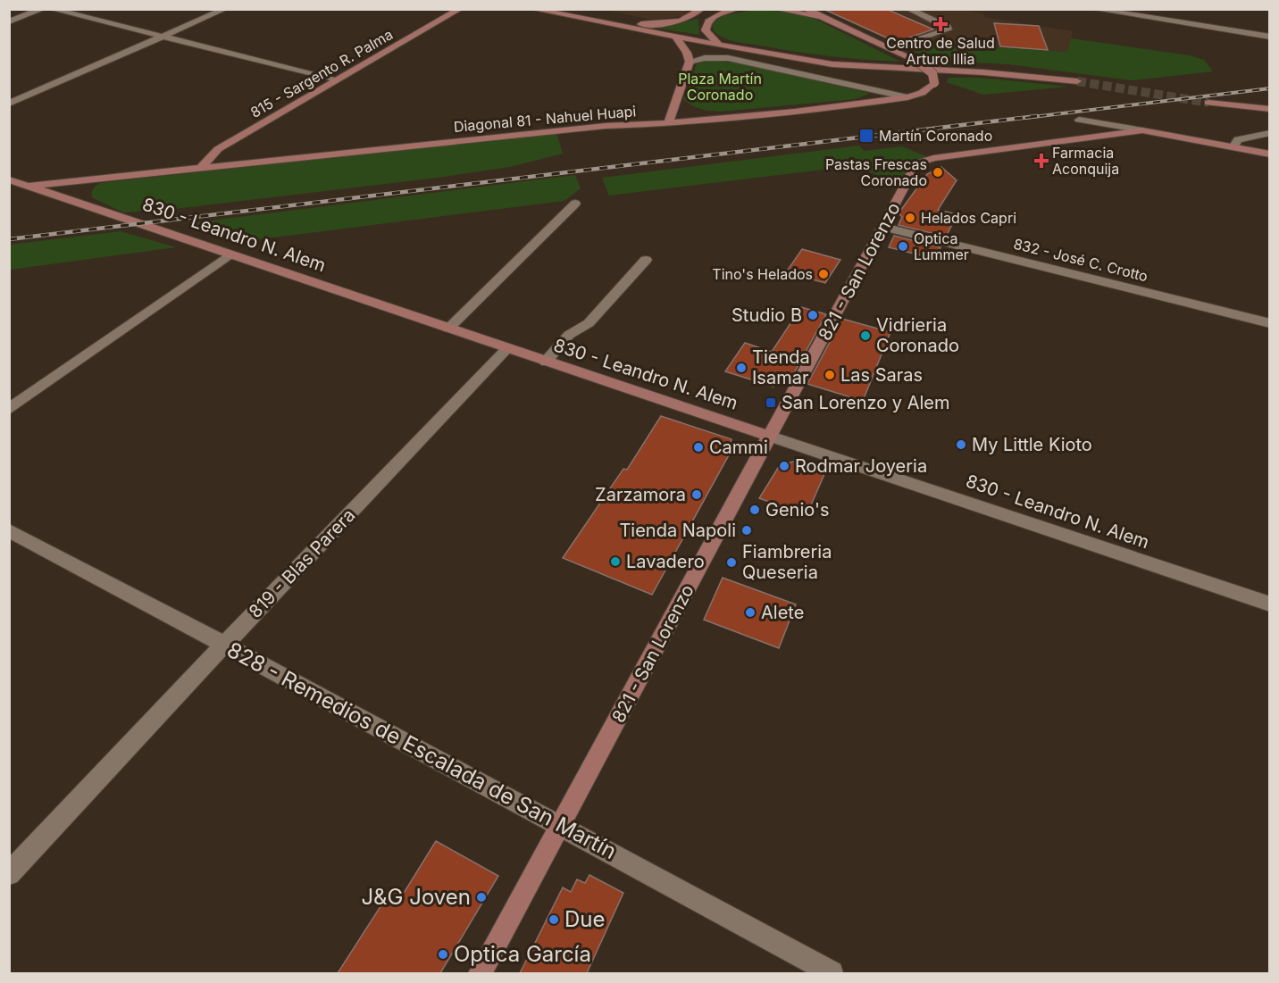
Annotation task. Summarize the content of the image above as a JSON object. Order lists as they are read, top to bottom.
{
  "streets": {
    "street": [
      "815 - Sargento R. Palma",
      "Diagonal 81 - Nahuel Huapi",
      "830 - Leandro N. Alem",
      "832 - José C. Crotto",
      "821 - San Lorenzo",
      "819 - Blas Parera",
      "828 - Remedios de Escalada de San Martín"
    ]
  },
  "crossings": [
    ["815 - Sargento R. Palma", "Diagonal 81 - Nahuel Huapi"],
    ["Diagonal 81 - Nahuel Huapi", "830 - Leandro N. Alem"],
    ["830 - Leandro N. Alem", "821 - San Lorenzo"],
    ["830 - Leandro N. Alem", "819 - Blas Parera"],
    ["832 - José C. Crotto", "821 - San Lorenzo"],
    ["821 - San Lorenzo", "828 - Remedios de Escalada de San Martín"],
    ["819 - Blas Parera", "828 - Remedios de Escalada de San Martín"]
  ],
  "parks": ["Plaza Martín Coronado"],
  "places": {
    "health": ["Centro de Salud Arturo Illia", "Farmacia Aconquija"],
    "transit": ["Martín Coronado", "San Lorenzo y Alem"],
    "other": [
      "Pastas Frescas Coronado",
      "Helados Capri",
      "Optica Lummer",
      "Tino's Helados",
      "Studio B",
      "Vidrieria Coronado",
      "Tienda Isamar",
      "Las Saras",
      "My Little Kioto",
      "Cammi",
      "Rodmar Joyeria",
      "Zarzamora",
      "Genio's",
      "Tienda Napoli",
      "Lavadero",
      "Fiambreria Queseria",
      "Alete",
      "J&G Joven",
      "Due",
      "Optica García"
    ]
  }
}
